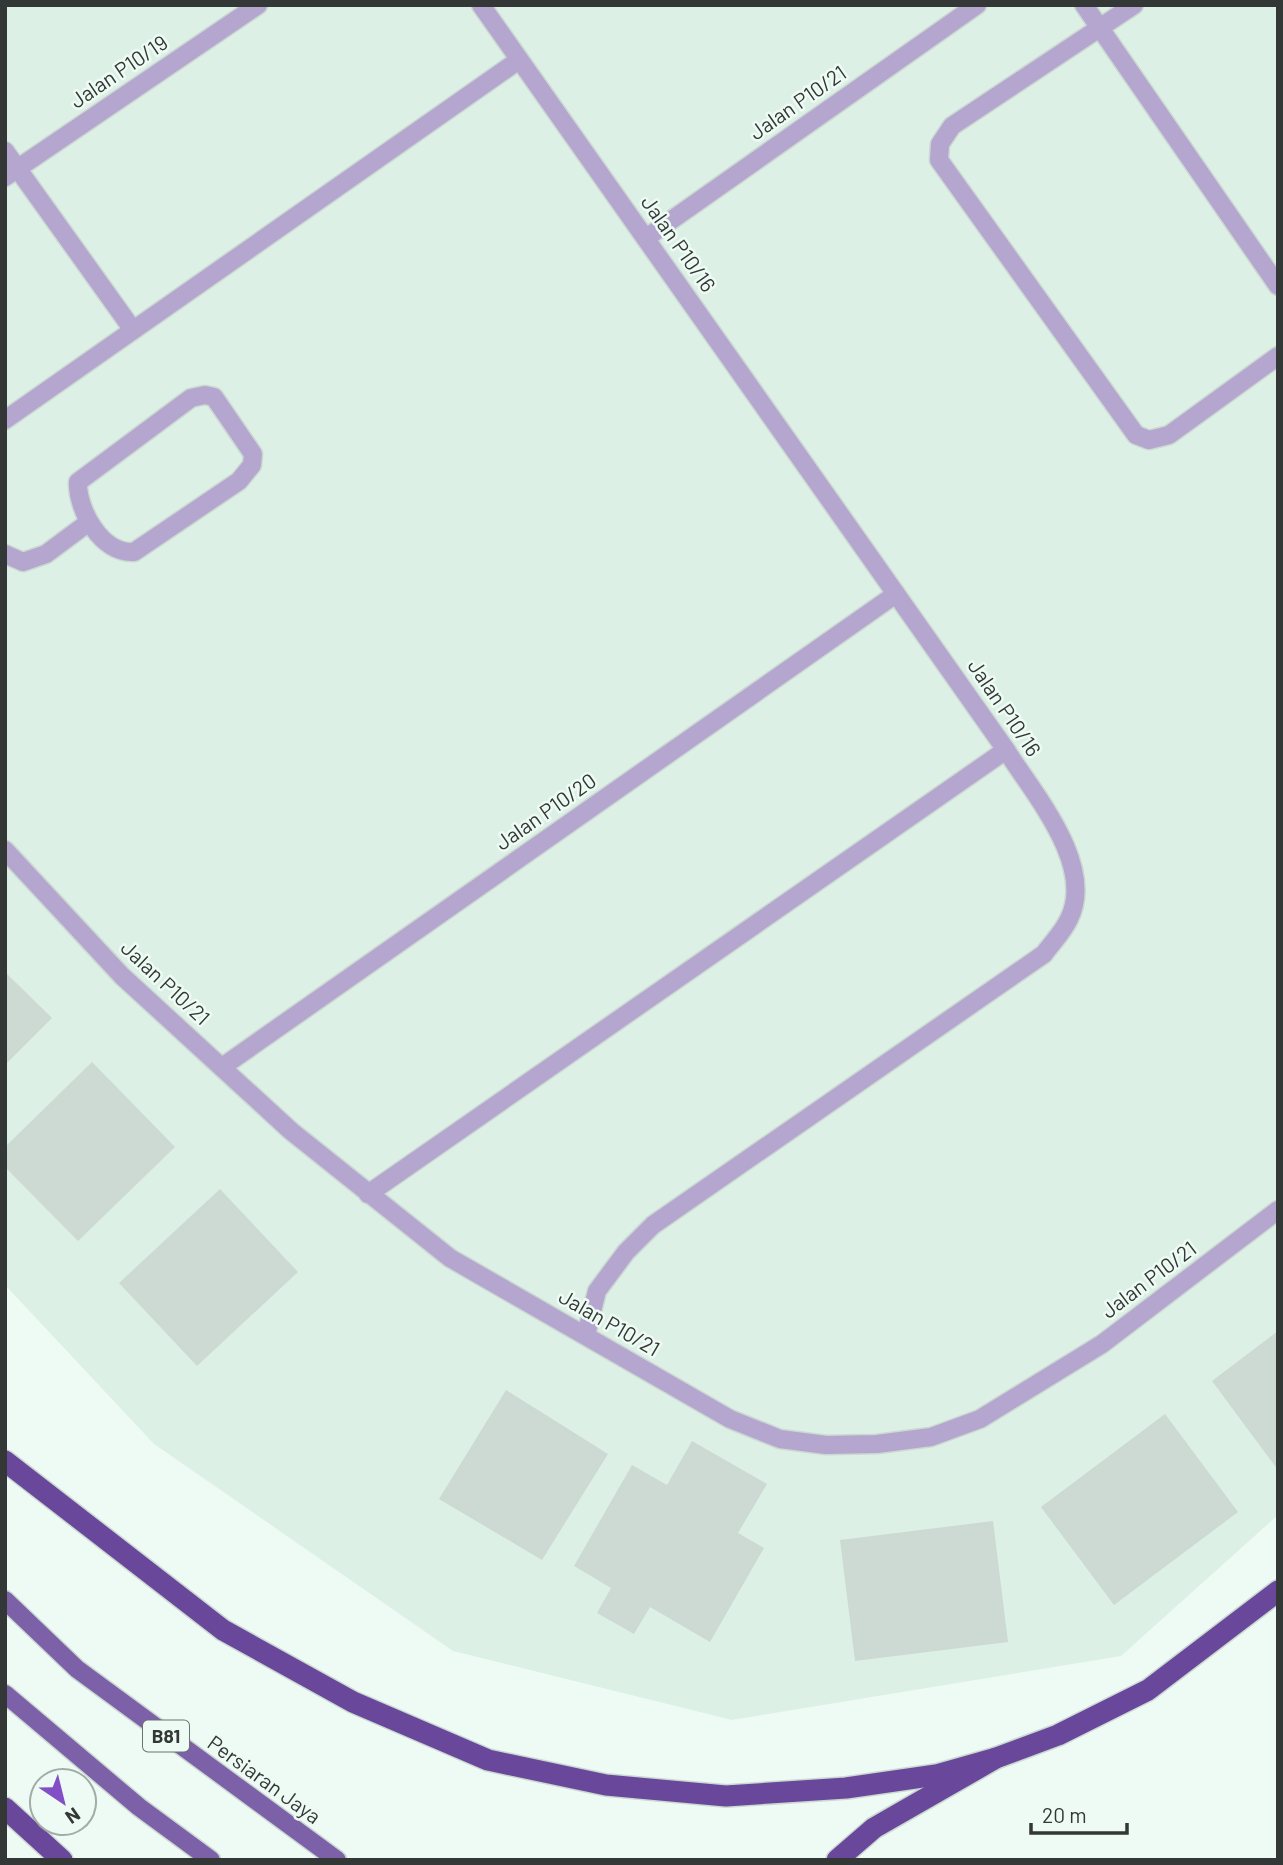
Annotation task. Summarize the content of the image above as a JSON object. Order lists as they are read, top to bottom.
{
  "streets": {
    "main road": ["B81", "Persiaran Jaya"],
    "street": [
      "Jalan P10/19",
      "Jalan P10/21",
      "Jalan P10/16",
      "Jalan P10/20"
    ]
  },
  "crossings": [
    ["Jalan P10/21", "Jalan P10/16"],
    ["Jalan P10/21", "Jalan P10/20"],
    ["Jalan P10/16", "Jalan P10/20"]
  ],
  "scale_bar": "20 m",
  "north": "bottom right"
}
